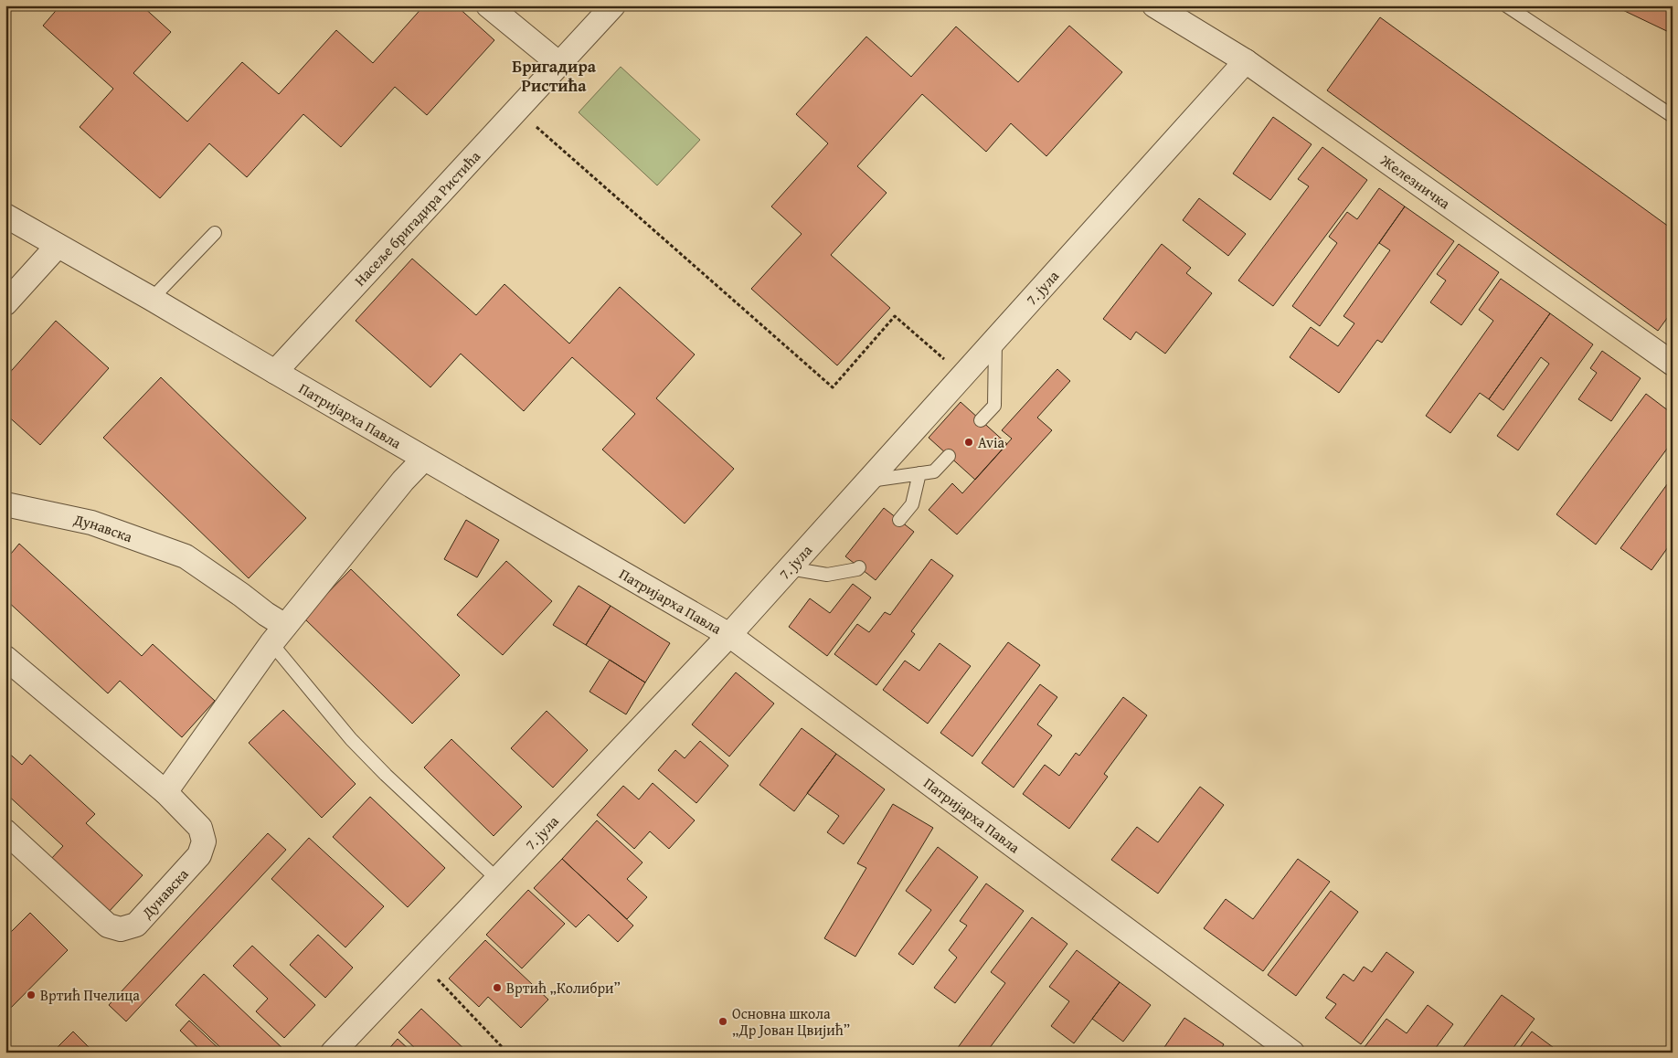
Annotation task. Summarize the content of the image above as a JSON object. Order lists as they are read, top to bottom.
{
  "streets": {
    "street": [
      "Железничка",
      "Насеље бригадира Ристића",
      "7. јула",
      "Патријарха Павла",
      "Дунавска"
    ]
  },
  "crossings": [
    ["Железничка", "7. јула"],
    ["Насеље бригадира Ристића", "Патријарха Павла"],
    ["7. јула", "Патријарха Павла"]
  ],
  "districts": ["Бригадира Ристића"],
  "places": [
    "Avia",
    "Вртић „Колибри”",
    "Вртић Пчелица",
    "Основна школа „Др Јован Цвијић”"
  ]
}
